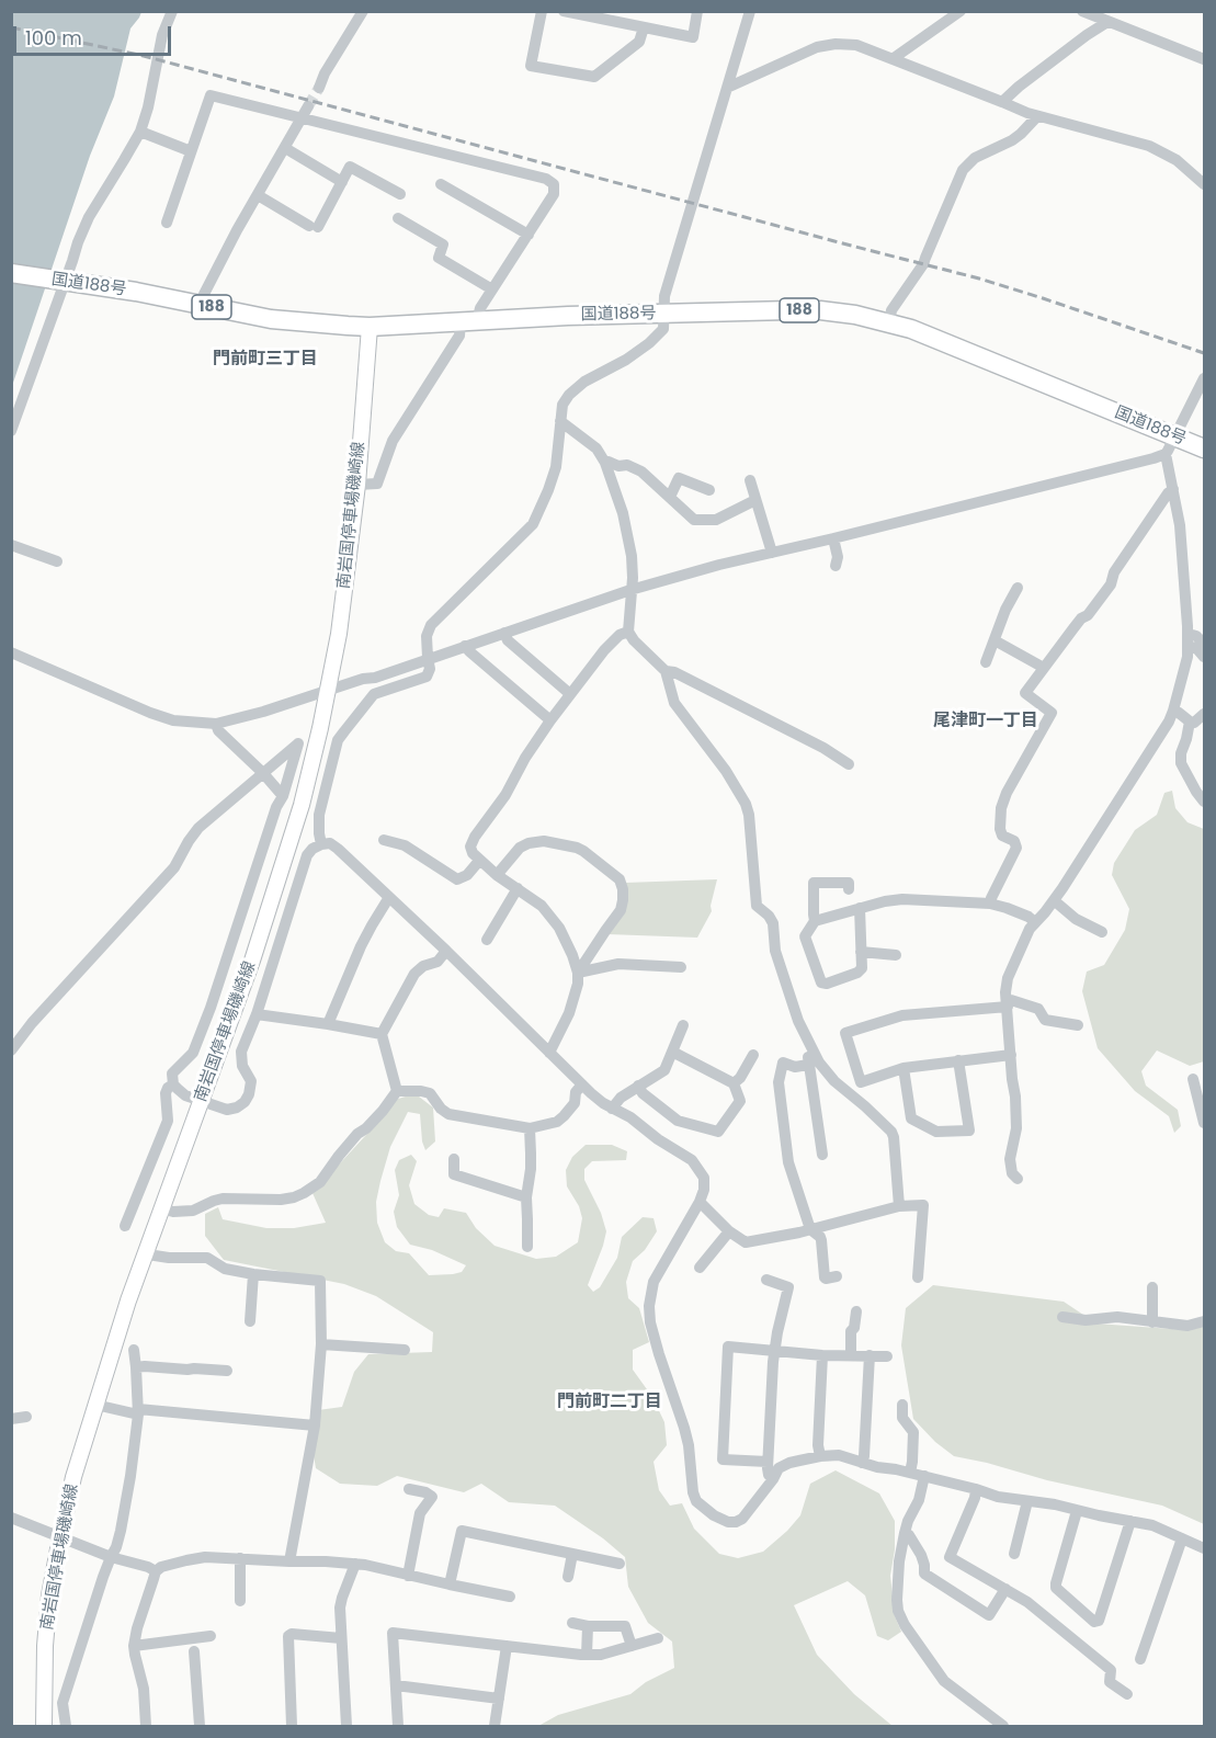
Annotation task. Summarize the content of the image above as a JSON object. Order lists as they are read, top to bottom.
{
  "streets": {
    "highway": ["国道188号", "188"],
    "main road": ["南岩国停車場磯崎線"]
  },
  "crossings": [
    ["国道188号", "南岩国停車場磯崎線"]
  ],
  "districts": ["門前町三丁目", "尾津町一丁目", "門前町二丁目"],
  "scale_bar": "100 m"
}
